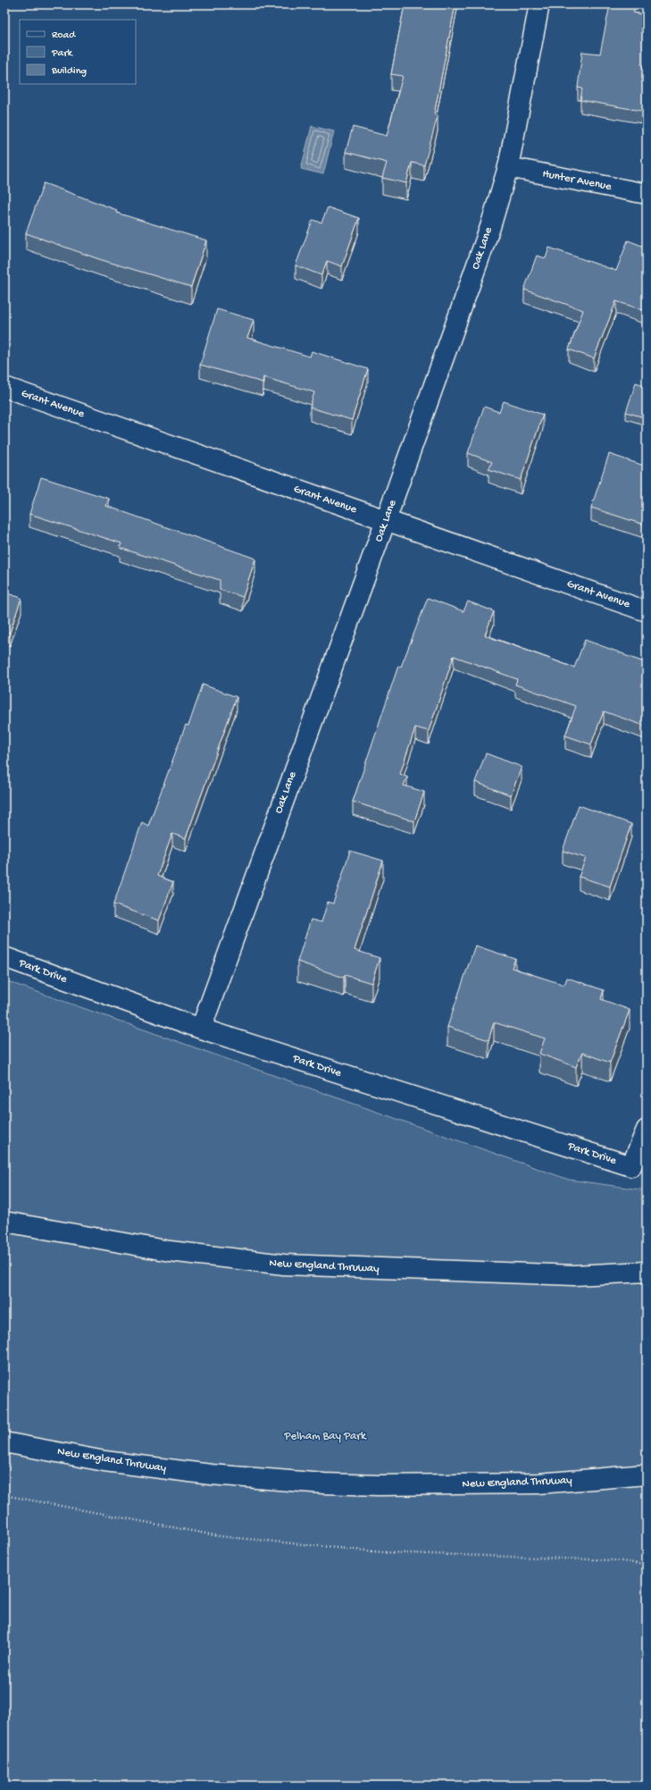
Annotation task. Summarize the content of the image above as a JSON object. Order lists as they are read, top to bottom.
{
  "streets": {
    "main road": [
      "Hunter Avenue",
      "Oak Lane",
      "Grant Avenue",
      "Park Drive",
      "New England Thruway"
    ]
  },
  "crossings": [
    ["Hunter Avenue", "Oak Lane"],
    ["Oak Lane", "Grant Avenue"],
    ["Oak Lane", "Park Drive"]
  ],
  "parks": ["Pelham Bay Park"],
  "legend": ["Road", "Park", "Building"]
}
